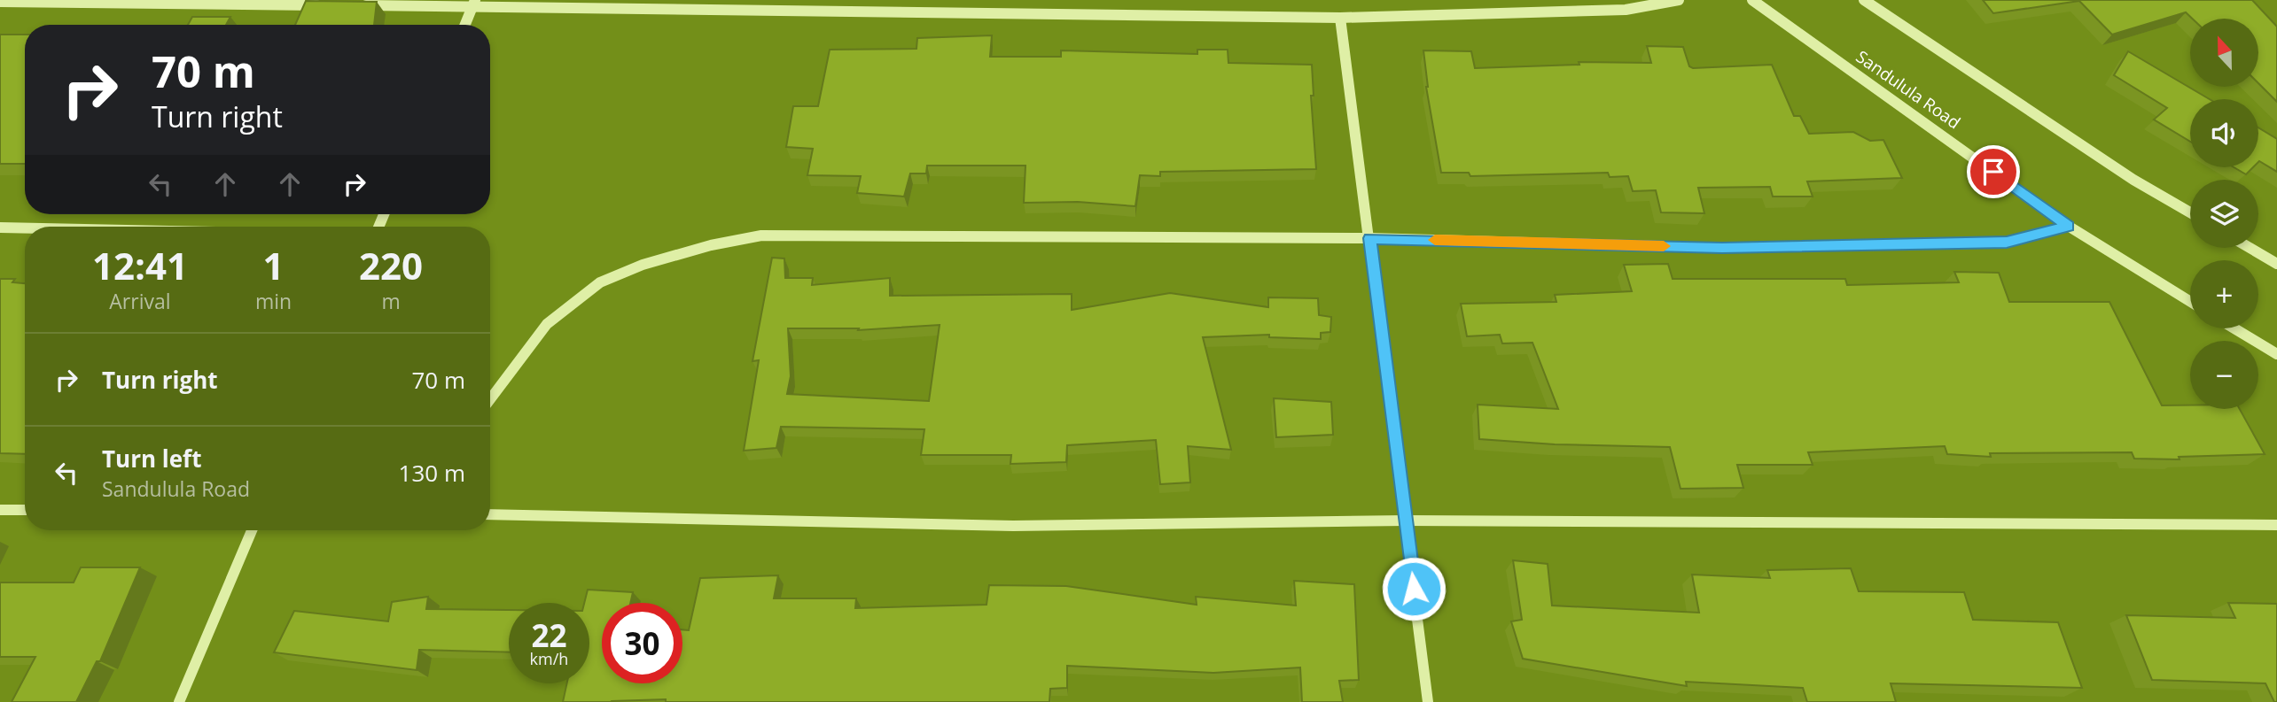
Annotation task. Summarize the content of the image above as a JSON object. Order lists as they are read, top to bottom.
{
  "streets": {
    "street": ["Sandulula Road"]
  },
  "north": "top",
  "page": {
    "map_buttons": ["+", "−"],
    "turn": ["70 m", "Turn right"],
    "eta": [
      "12:41",
      "Arrival",
      "1",
      "min",
      "220",
      "m"
    ],
    "list": [
      {
        "name": "Turn right",
        "value": "70 m"
      },
      {
        "name": "Turn left",
        "note": "Sandulula Road",
        "value": "130 m"
      }
    ],
    "speed": "22 km/h",
    "limit": "30"
  }
}
